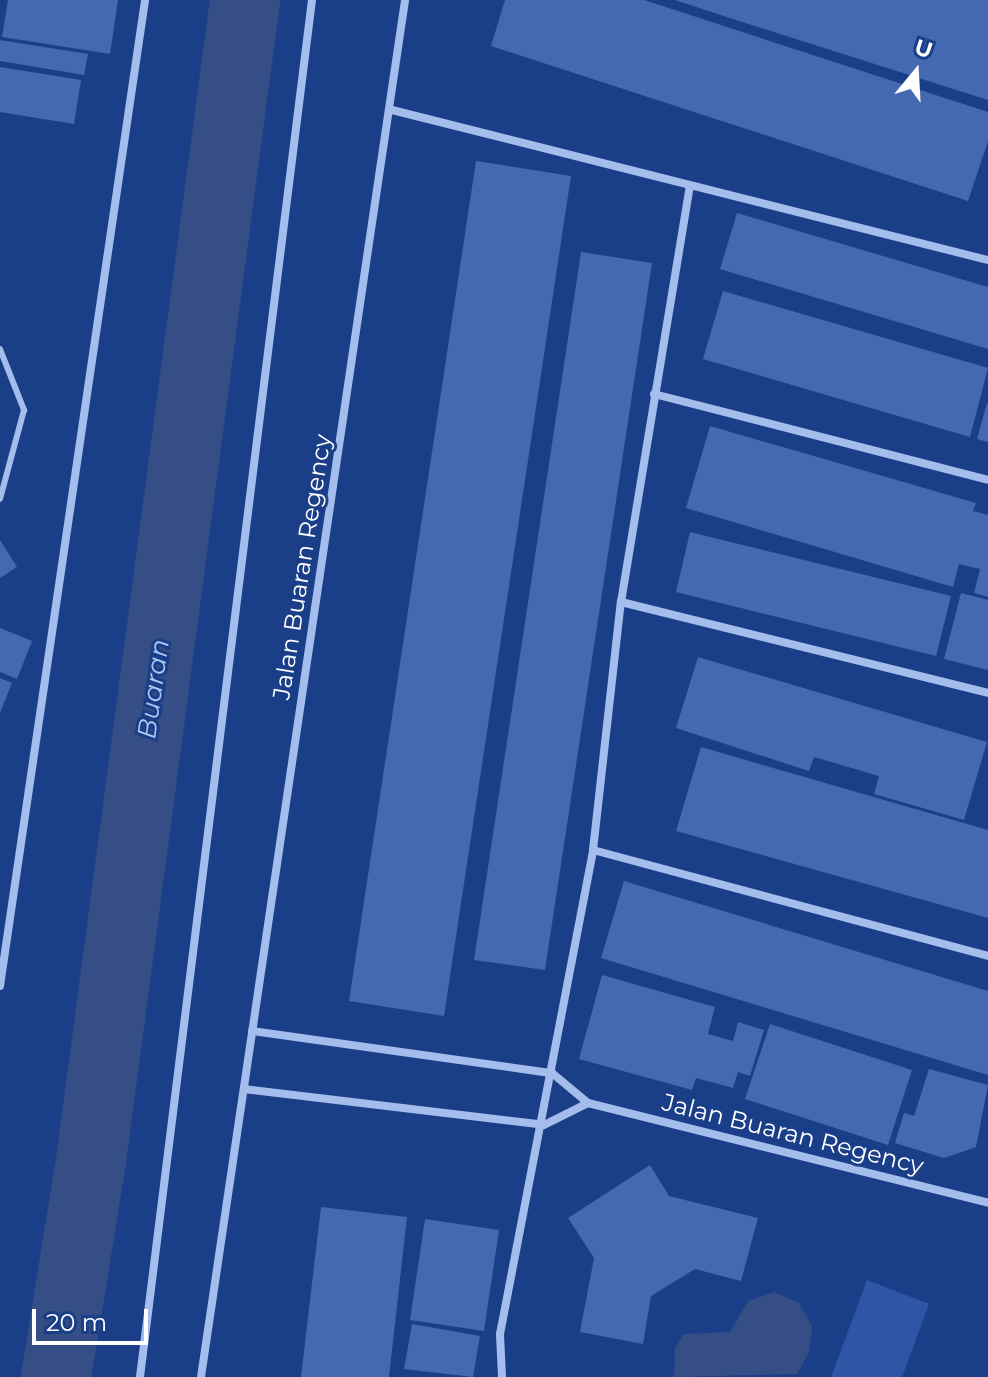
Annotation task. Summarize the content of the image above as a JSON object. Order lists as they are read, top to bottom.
{
  "streets": {
    "street": ["Jalan Buaran Regency"]
  },
  "water": ["Buaran"],
  "scale_bar": "20 m",
  "north": "top"
}
